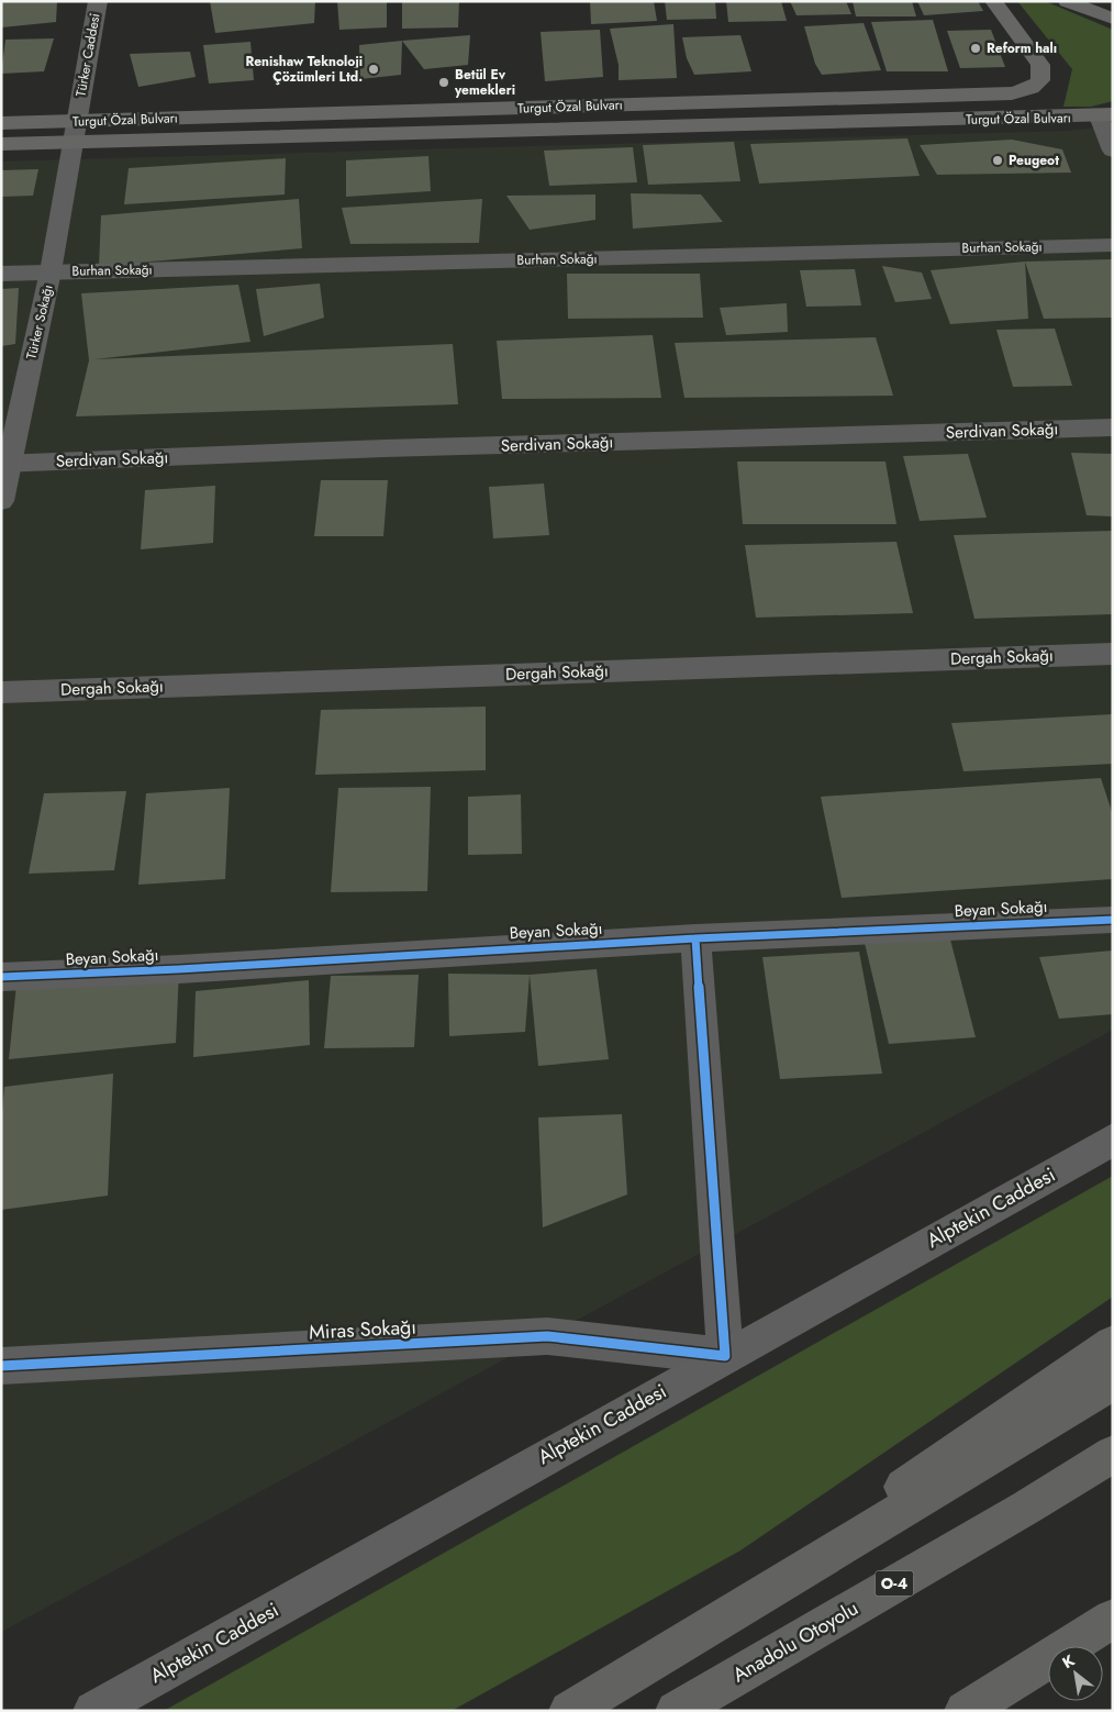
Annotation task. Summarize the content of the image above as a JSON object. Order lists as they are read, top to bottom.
{
  "streets": {
    "highway": ["O-4", "Anadolu Otoyolu"],
    "main road": ["Turgut Özal Bulvarı"],
    "street": [
      "Türker Caddesi",
      "Burhan Sokağı",
      "Türker Sokağı",
      "Serdivan Sokağı",
      "Dergah Sokağı",
      "Beyan Sokağı",
      "Alptekin Caddesi",
      "Miras Sokağı"
    ]
  },
  "crossings": [
    ["Türker Caddesi", "Turgut Özal Bulvarı"],
    ["Türker Caddesi", "Türker Sokağı"],
    ["Turgut Özal Bulvarı", "Türker Sokağı"],
    ["Burhan Sokağı", "Türker Sokağı"],
    ["Türker Sokağı", "Serdivan Sokağı"],
    ["Alptekin Caddesi", "Miras Sokağı"]
  ],
  "places": [
    "Reform halı",
    "Renishaw Teknoloji Çözümleri Ltd.",
    "Betül Ev yemekleri",
    "Peugeot"
  ],
  "north": "top left"
}
